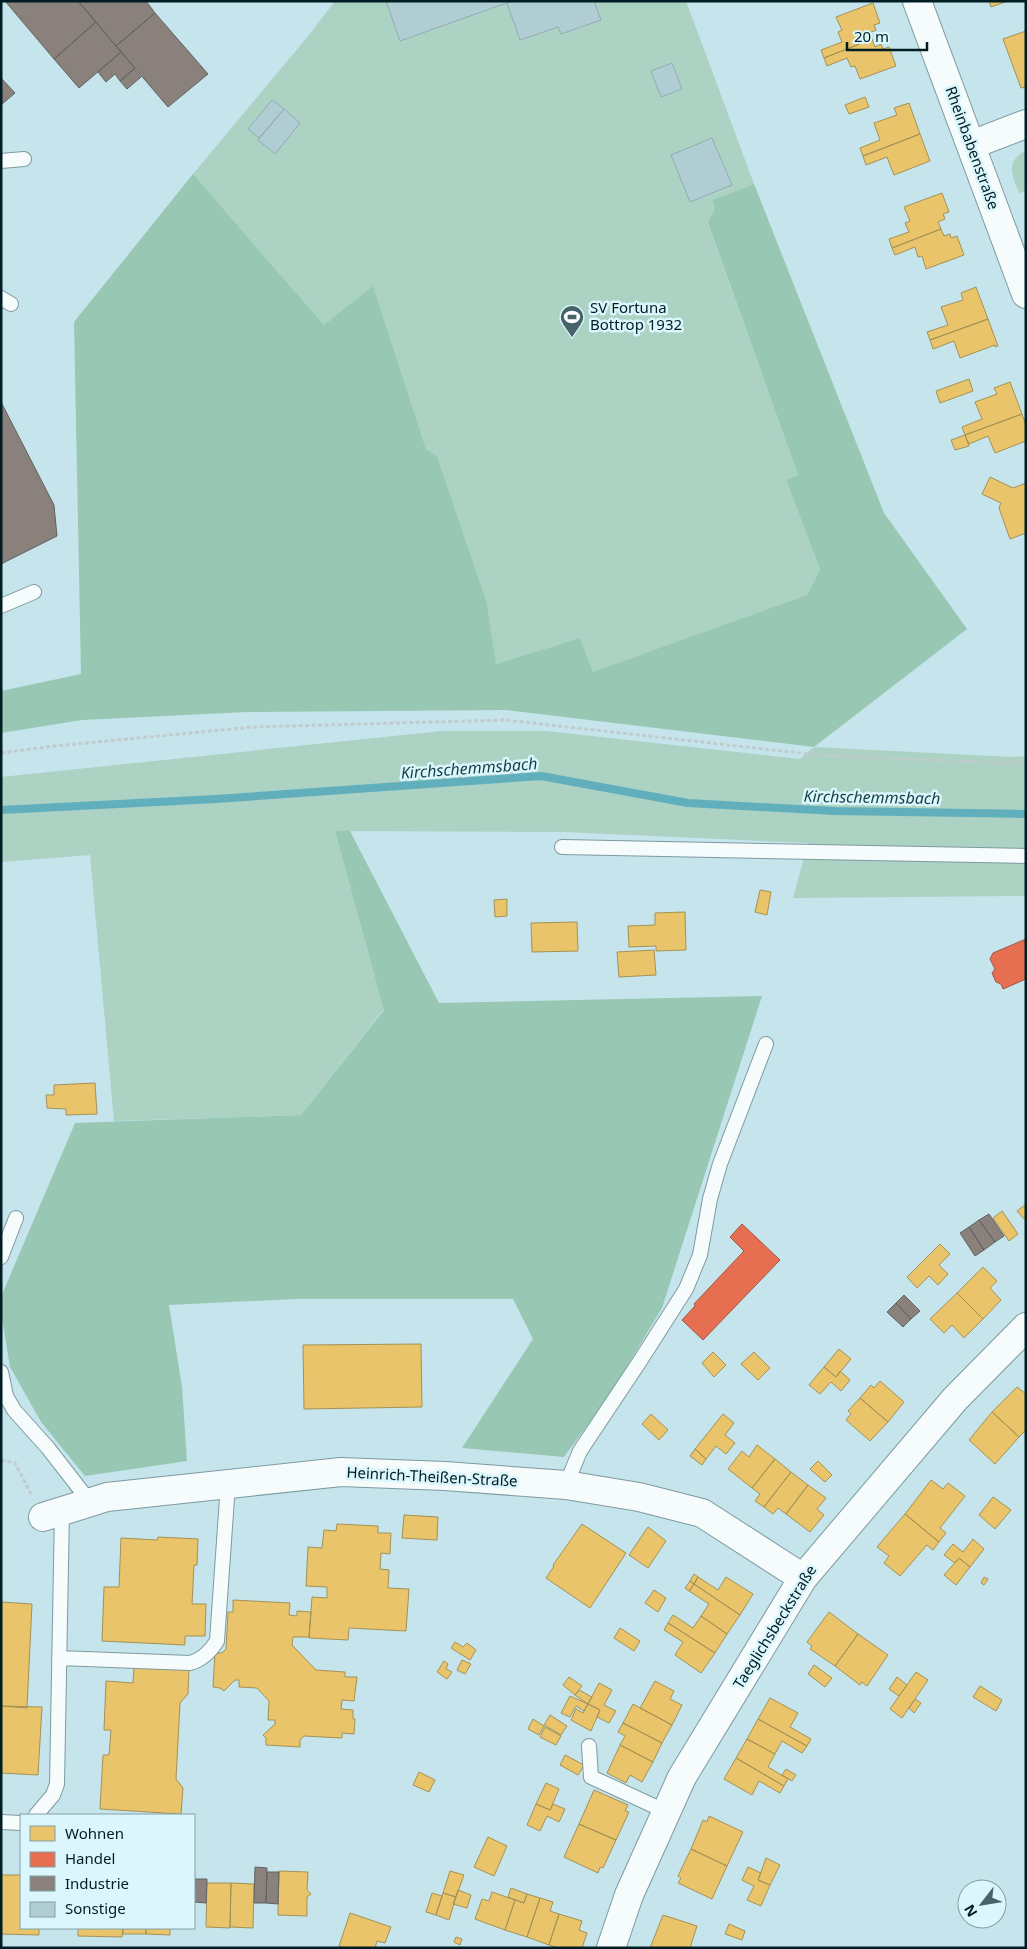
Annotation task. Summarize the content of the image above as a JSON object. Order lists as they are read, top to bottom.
{
  "streets": {
    "street": ["Rheinbabenstraße", "Heinrich-Theißen-Straße", "Taeglichsbeckstraße"]
  },
  "crossings": [
    ["Heinrich-Theißen-Straße", "Taeglichsbeckstraße"]
  ],
  "water": ["Kirchschemmsbach"],
  "places": {
    "sports": ["SV Fortuna Bottrop 1932"]
  },
  "legend": [
    "Wohnen",
    "Handel",
    "Industrie",
    "Sonstige"
  ],
  "scale_bar": "20 m",
  "north": "bottom left"
}
